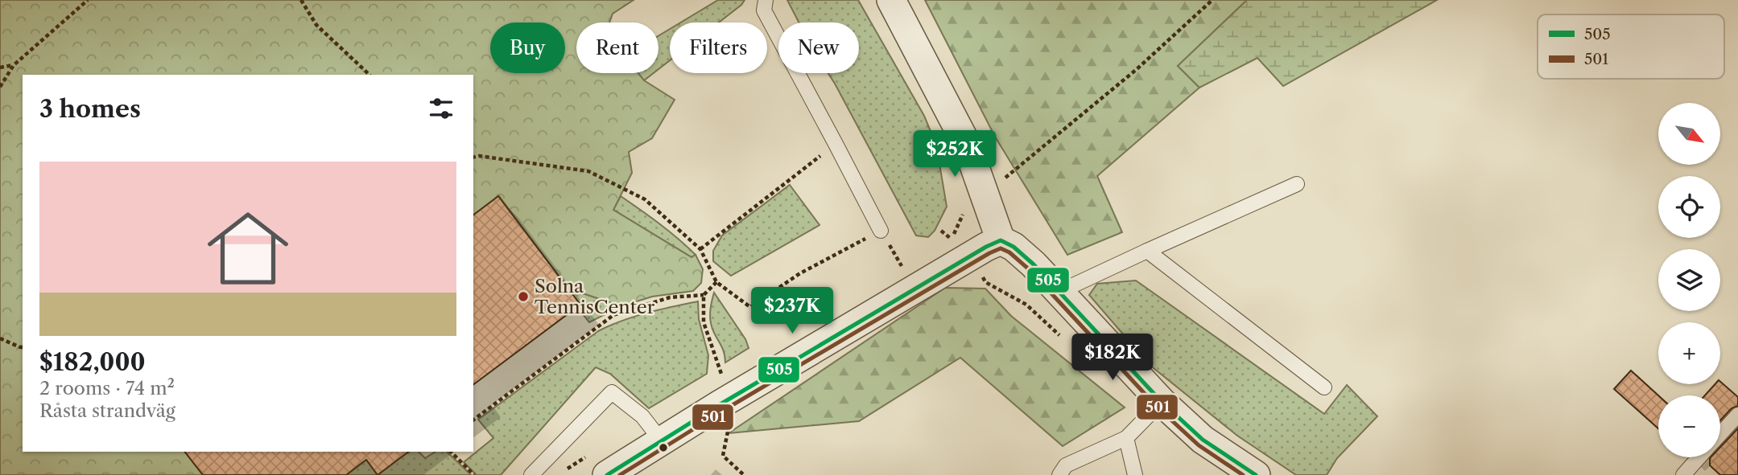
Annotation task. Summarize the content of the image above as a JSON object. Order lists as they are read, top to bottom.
{
  "places": ["Solna TennisCenter"],
  "lines": ["transit line 505", "transit line 501"],
  "legend": ["505", "501"],
  "north": "bottom right",
  "page": {
    "chip": [
      "Buy",
      "Rent",
      "Filters",
      "New"
    ],
    "heading": "3 homes",
    "map_buttons": ["+", "−"],
    "price": ["$252K", "$237K", "$182K"],
    "list": [
      {
        "name": "$182,000",
        "note": "2 rooms · 74 m² · Råsta strandväg"
      }
    ]
  }
}
